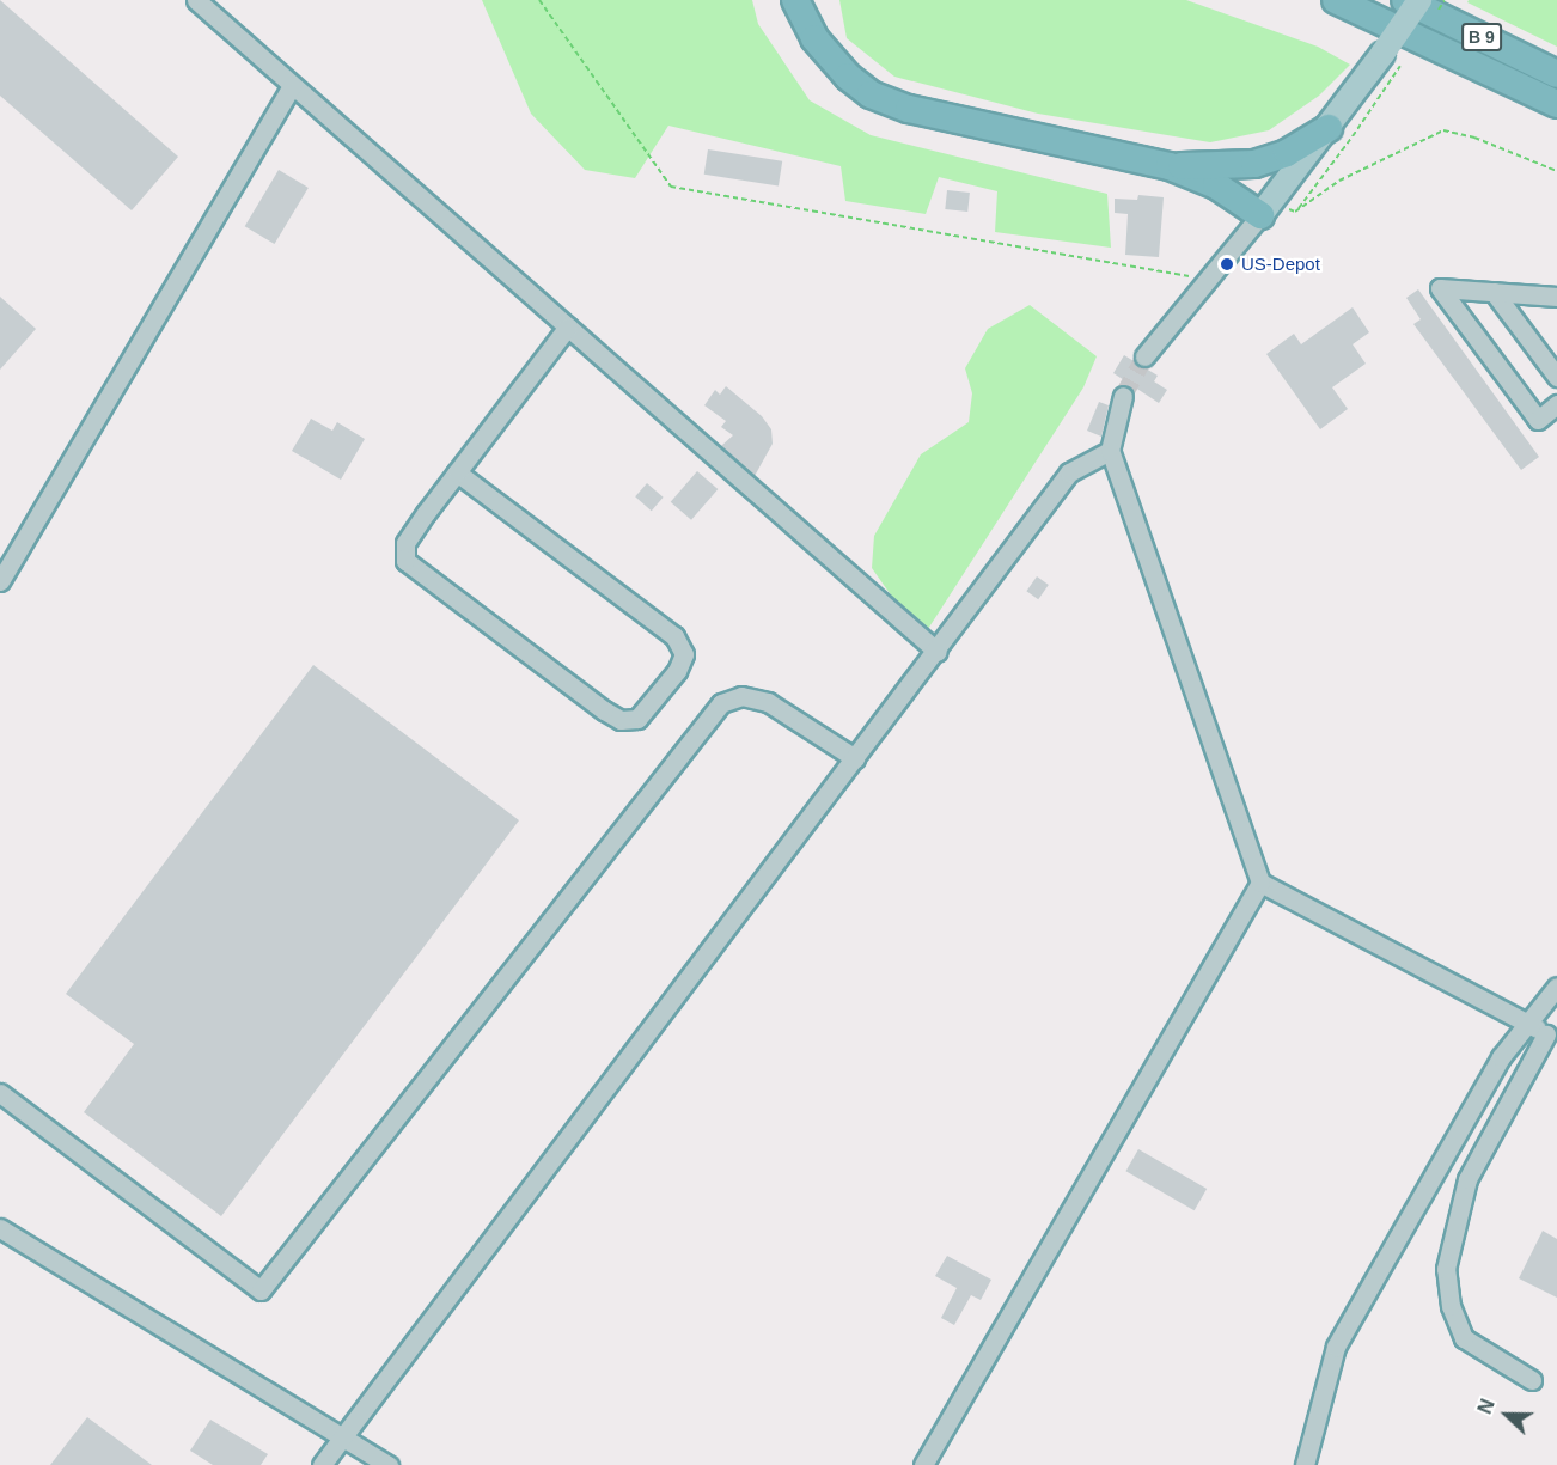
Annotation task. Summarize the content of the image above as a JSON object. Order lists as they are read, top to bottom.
{
  "streets": {
    "highway": ["B 9"]
  },
  "places": ["US-Depot"],
  "north": "left"
}
